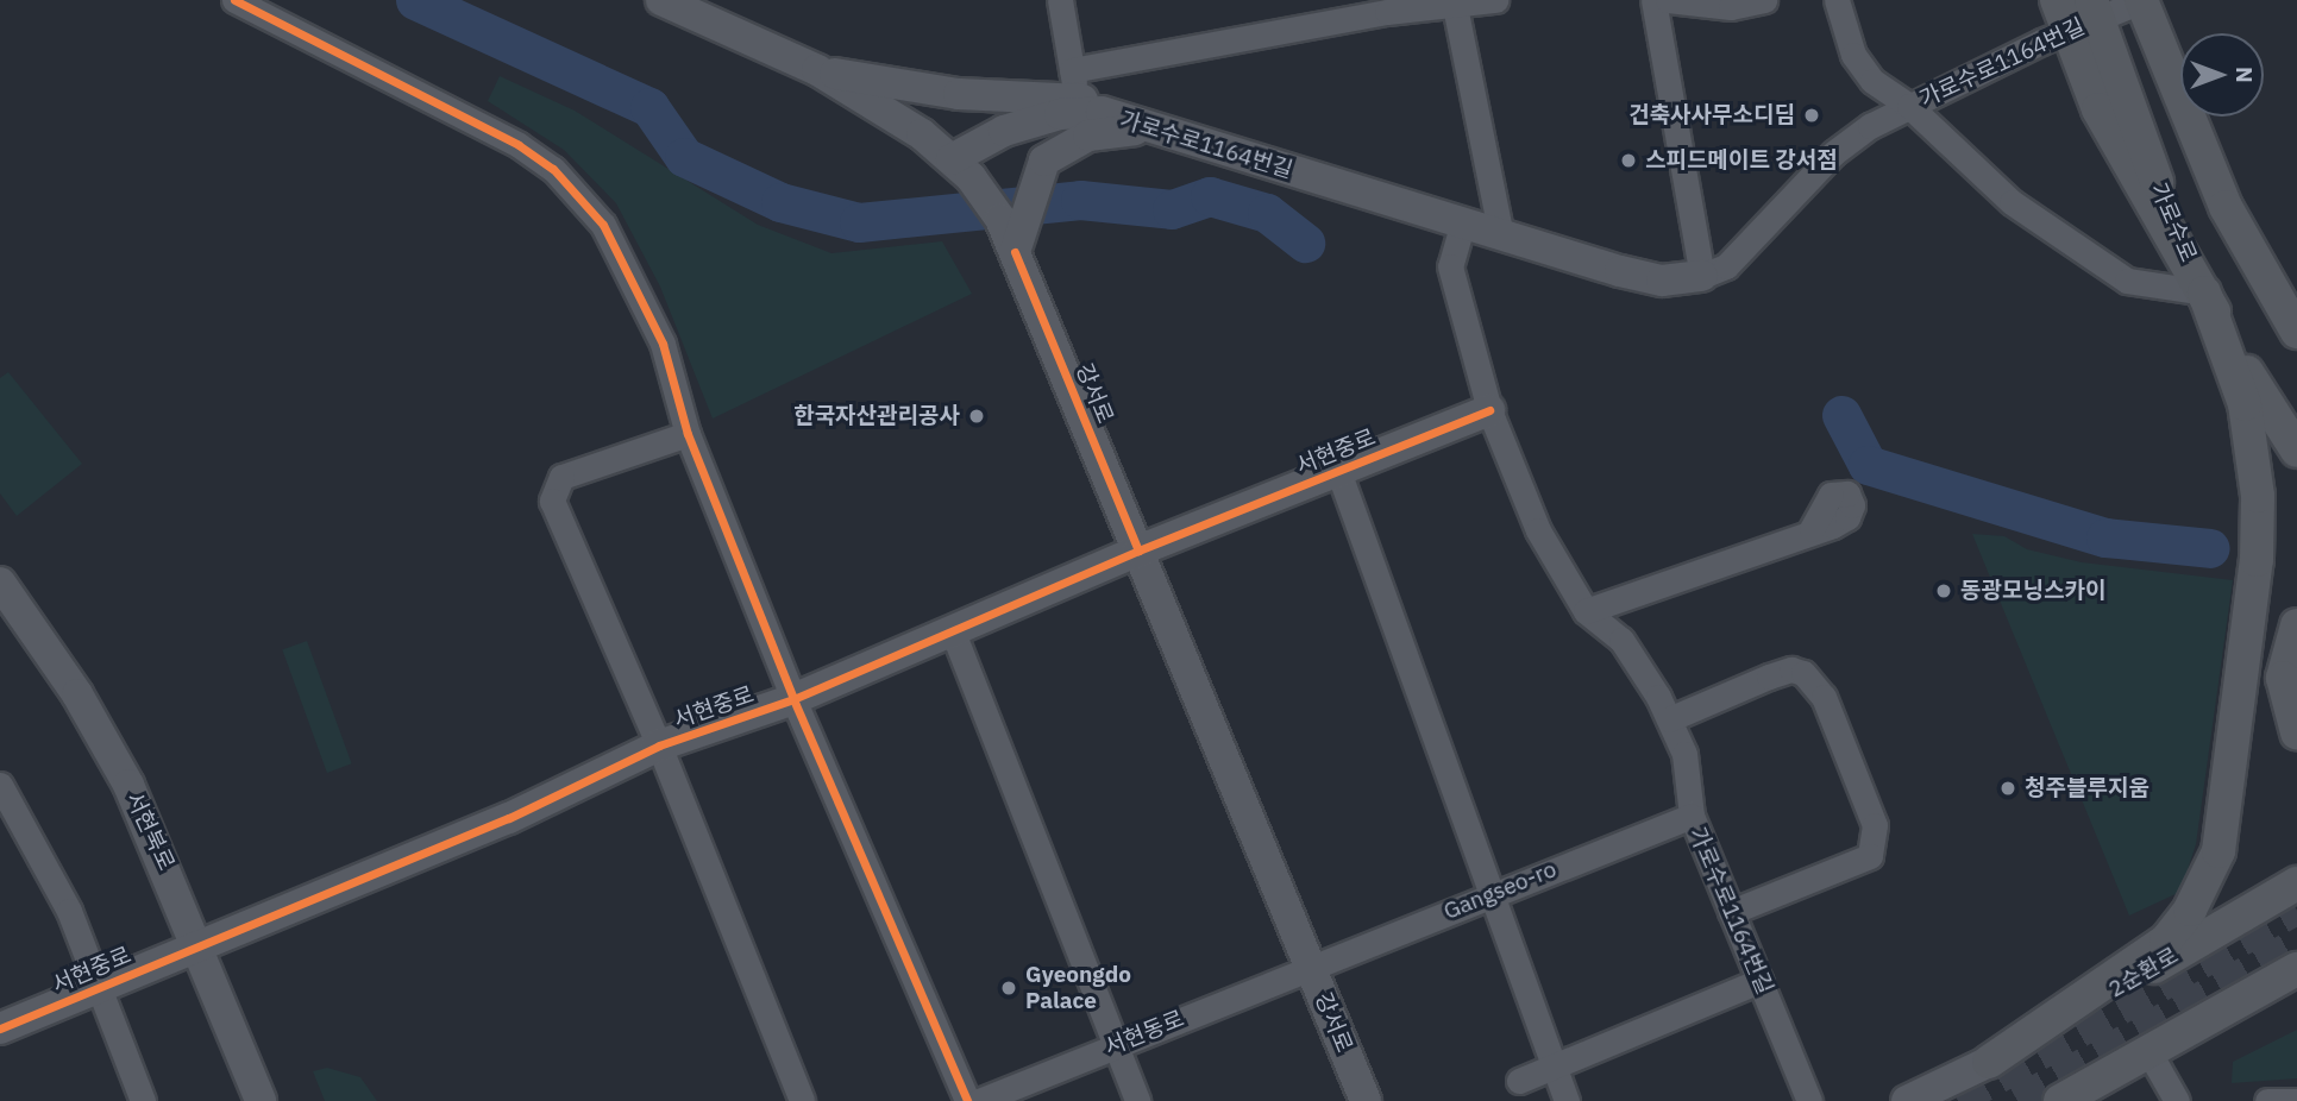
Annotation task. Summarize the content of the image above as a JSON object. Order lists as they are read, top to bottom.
{
  "streets": {
    "main road": ["가로수로", "2순환로"],
    "street": [
      "가로수로1164번길",
      "강서로",
      "서현중로",
      "서현북로",
      "Gangseo-ro",
      "서현동로"
    ]
  },
  "crossings": [
    ["가로수로1164번길", "가로수로"],
    ["가로수로1164번길", "강서로"],
    ["가로수로1164번길", "서현중로"],
    ["가로수로1164번길", "Gangseo-ro"],
    ["강서로", "서현중로"],
    ["강서로", "Gangseo-ro"],
    ["강서로", "서현동로"],
    ["서현중로", "서현북로"],
    ["Gangseo-ro", "서현동로"]
  ],
  "places": [
    "건축사사무소디딤",
    "스피드메이트 강서점",
    "한국자산관리공사",
    "동광모닝스카이",
    "청주블루지움",
    "Gyeongdo Palace"
  ],
  "north": "right"
}
